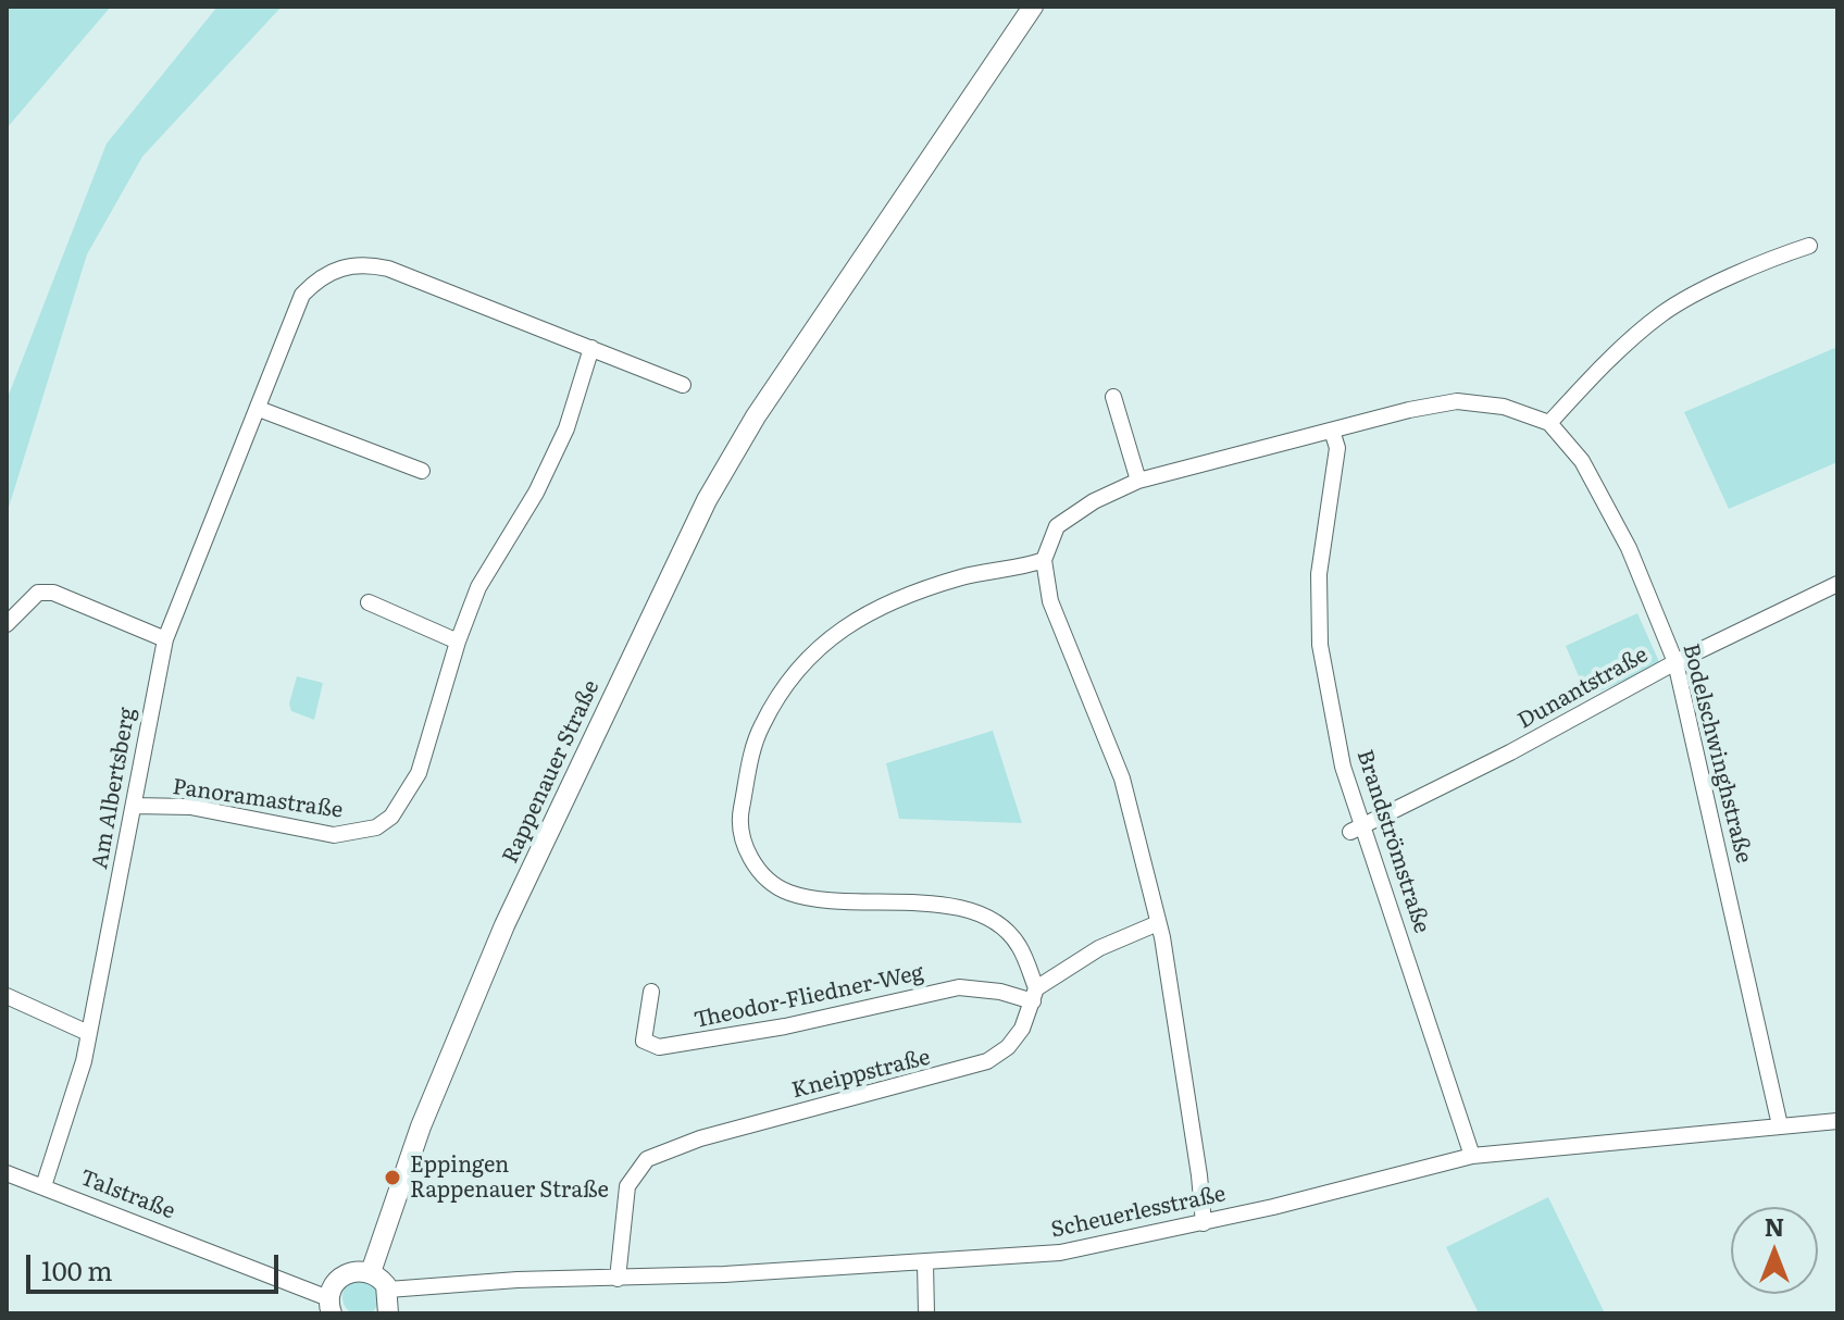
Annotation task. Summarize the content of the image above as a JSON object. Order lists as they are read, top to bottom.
{
  "streets": {
    "street": [
      "Dunantstraße",
      "Bodelschwinghstraße",
      "Rappenauer Straße",
      "Am Albertsberg",
      "Panoramastraße",
      "Brandströmstraße",
      "Theodor-Fliedner-Weg",
      "Kneippstraße",
      "Talstraße",
      "Scheuerlesstraße"
    ]
  },
  "crossings": [
    ["Dunantstraße", "Bodelschwinghstraße"],
    ["Dunantstraße", "Brandströmstraße"],
    ["Bodelschwinghstraße", "Brandströmstraße"],
    ["Bodelschwinghstraße", "Scheuerlesstraße"],
    ["Am Albertsberg", "Panoramastraße"],
    ["Am Albertsberg", "Talstraße"],
    ["Brandströmstraße", "Scheuerlesstraße"],
    ["Theodor-Fliedner-Weg", "Kneippstraße"],
    ["Kneippstraße", "Scheuerlesstraße"]
  ],
  "places": ["Eppingen Rappenauer Straße"],
  "scale_bar": "100 m",
  "north": "top"
}
